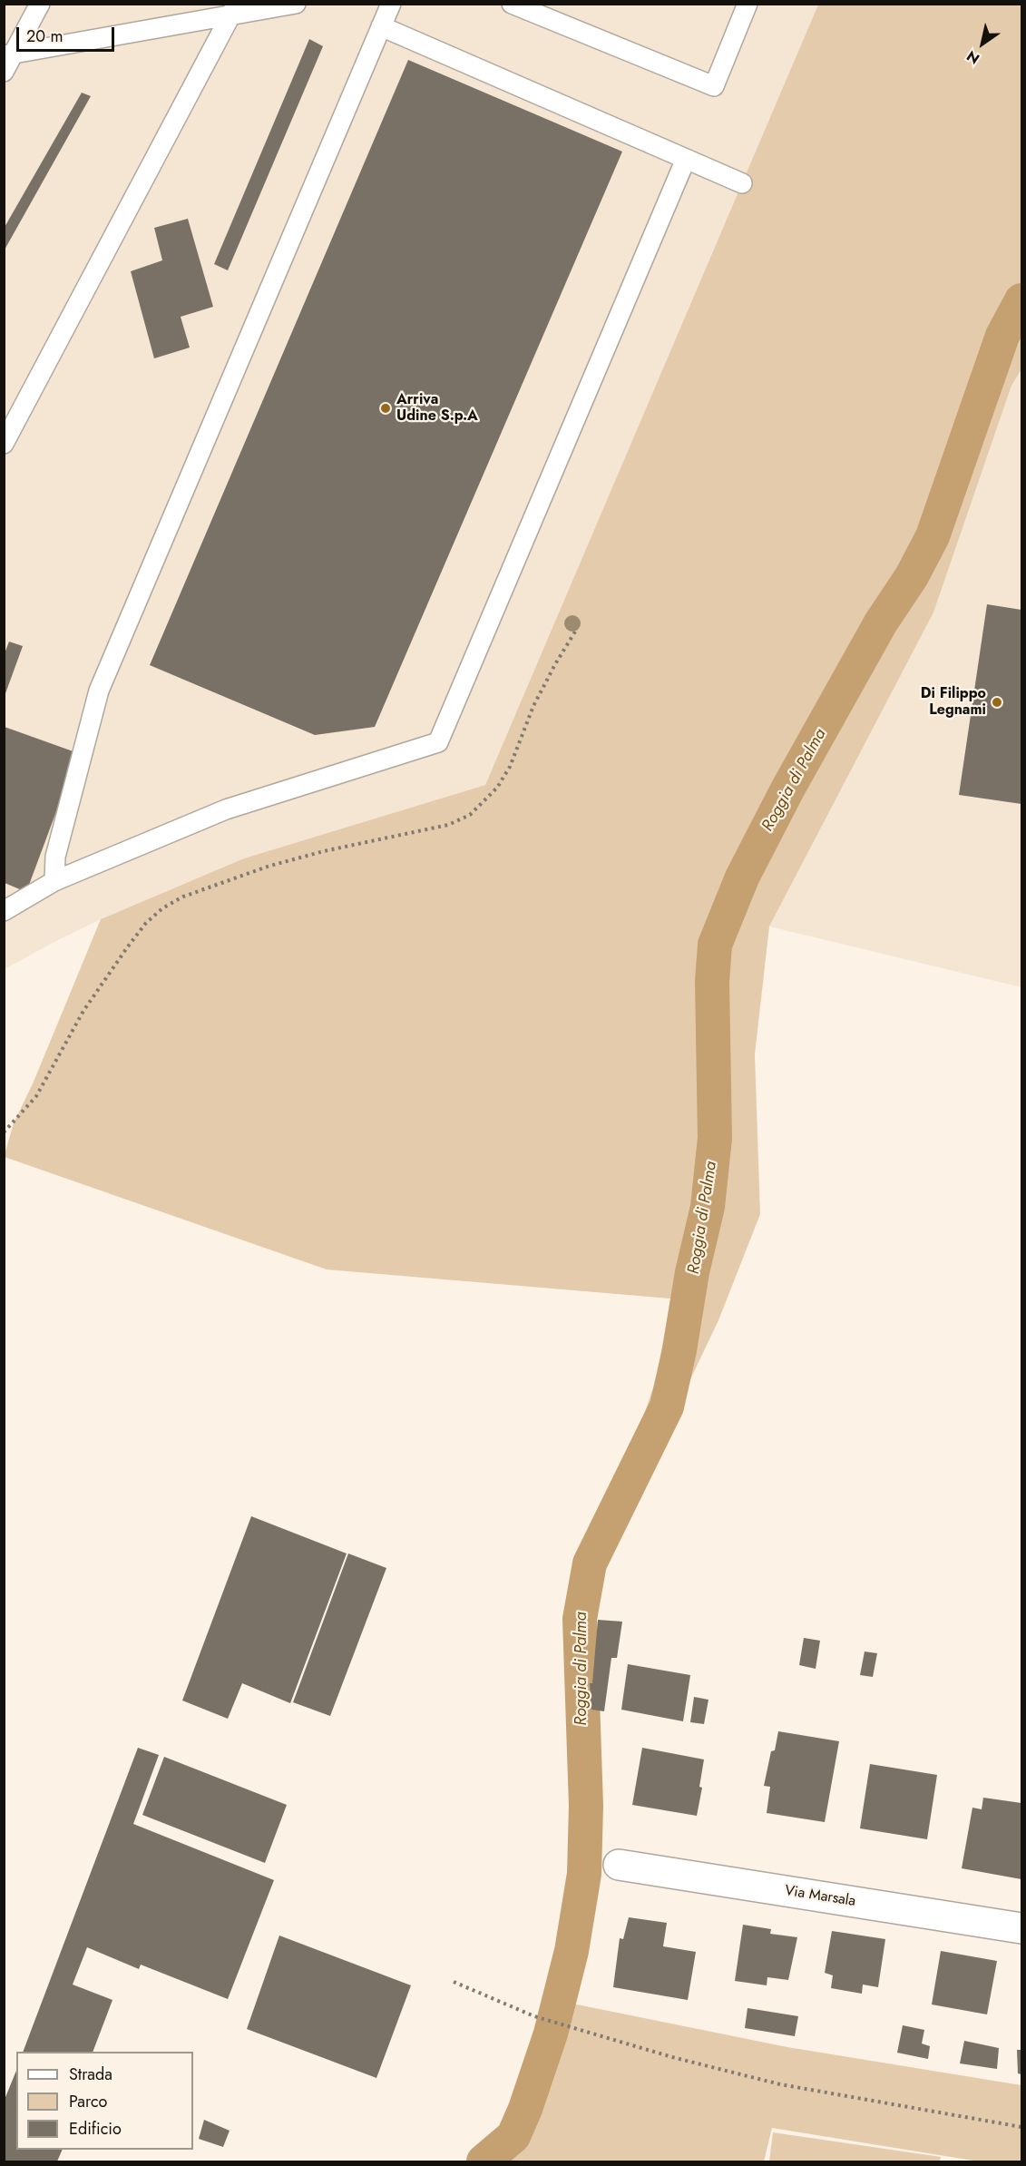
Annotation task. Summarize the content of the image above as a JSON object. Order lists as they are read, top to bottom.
{
  "streets": {
    "street": ["Via Marsala"]
  },
  "water": ["Roggia di Palma"],
  "places": ["Arriva Udine S.p.A", "Di Filippo Legnami"],
  "legend": ["Strada", "Parco", "Edificio"],
  "scale_bar": "20 m",
  "north": "bottom left"
}
